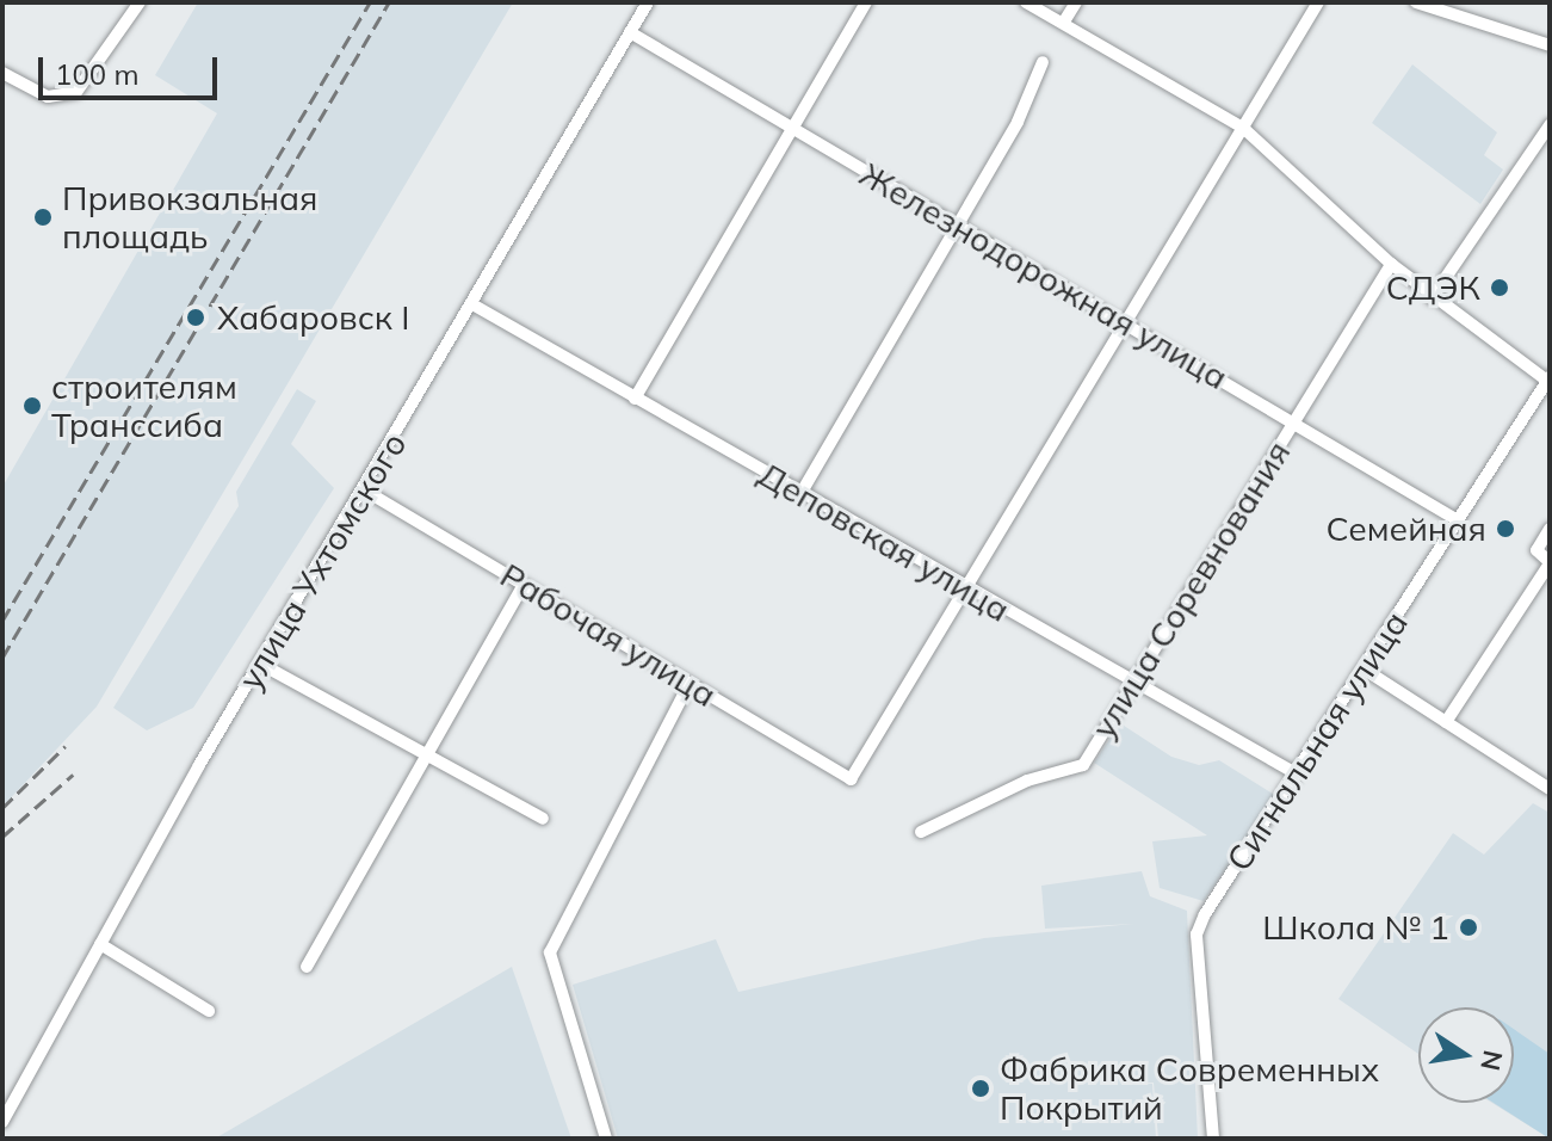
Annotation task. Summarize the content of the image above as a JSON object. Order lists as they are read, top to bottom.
{
  "streets": {
    "street": [
      "Железнодорожная улица",
      "Деповская улица",
      "улица Ухтомского",
      "улица Соревнования",
      "Рабочая улица",
      "Сигнальная улица"
    ]
  },
  "crossings": [
    ["Железнодорожная улица", "улица Ухтомского"],
    ["Железнодорожная улица", "улица Соревнования"],
    ["Железнодорожная улица", "Сигнальная улица"],
    ["Деповская улица", "улица Ухтомского"],
    ["Деповская улица", "улица Соревнования"],
    ["Деповская улица", "Рабочая улица"],
    ["Деповская улица", "Сигнальная улица"],
    ["улица Ухтомского", "Рабочая улица"]
  ],
  "places": [
    "Привокзальная площадь",
    "СДЭК",
    "Хабаровск I",
    "строителям Транссиба",
    "Семейная",
    "Школа № 1",
    "Фабрика Современных Покрытий"
  ],
  "scale_bar": "100 m",
  "north": "right"
}
